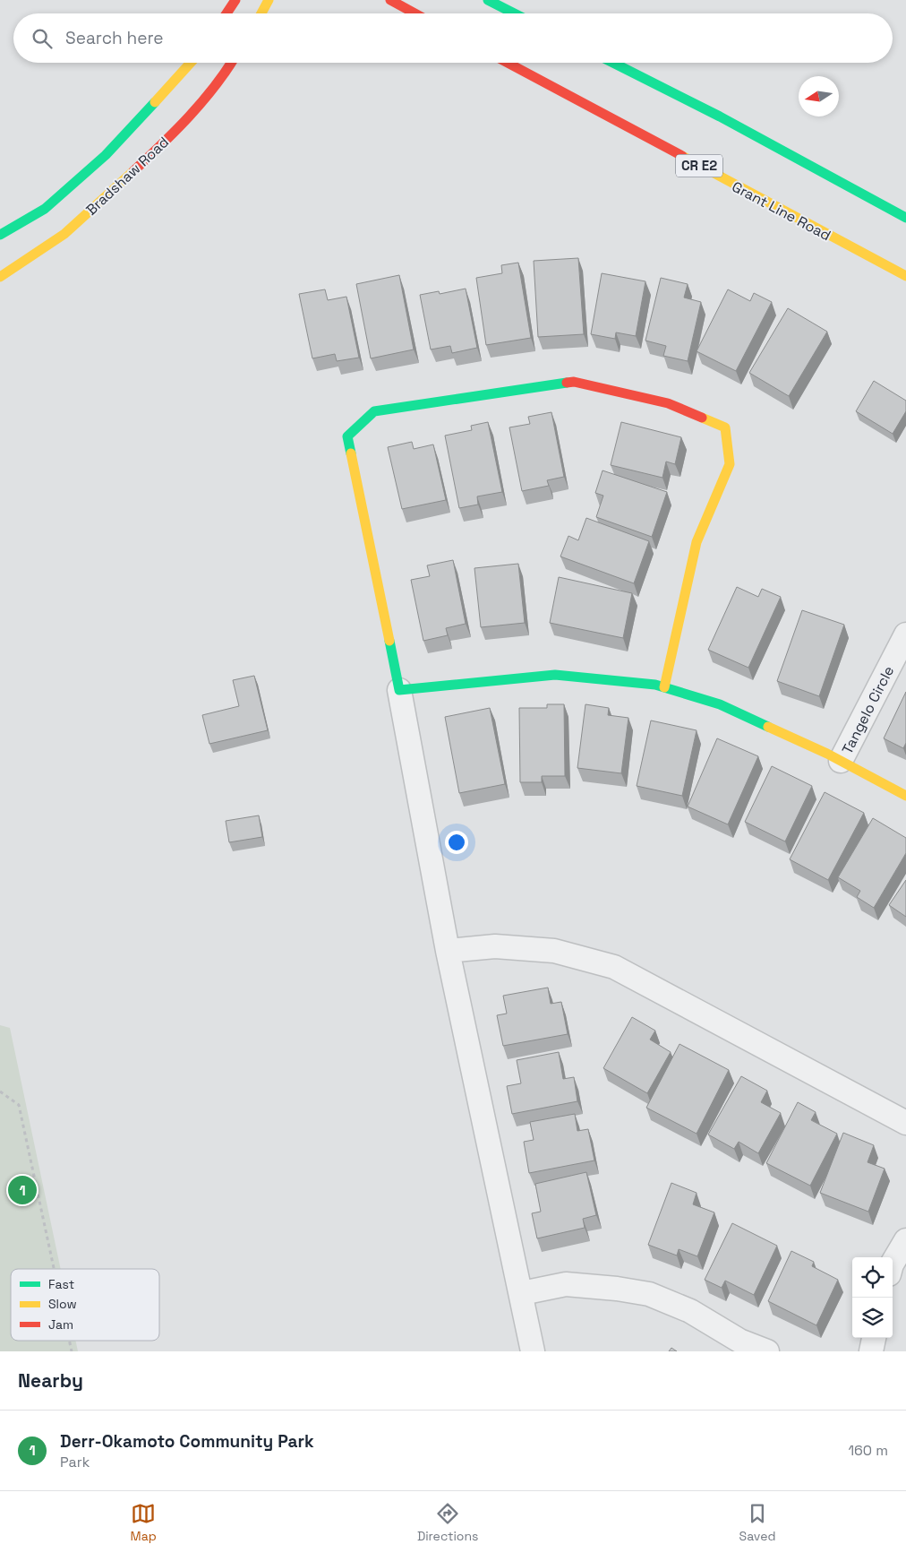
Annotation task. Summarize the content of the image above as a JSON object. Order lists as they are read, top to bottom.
{
  "streets": {
    "main road": ["CR E2", "Bradshaw Road", "Grant Line Road"],
    "street": ["Tangelo Circle"]
  },
  "legend": ["Fast", "Slow", "Jam"],
  "north": "left",
  "page": {
    "search": "Search here",
    "pins": "1",
    "heading": "Nearby",
    "list": [
      {
        "mark": "1",
        "name": "Derr-Okamoto Community Park",
        "note": "Park",
        "value": "160 m"
      }
    ],
    "nav": ["Map", "Directions", "Saved"]
  }
}
